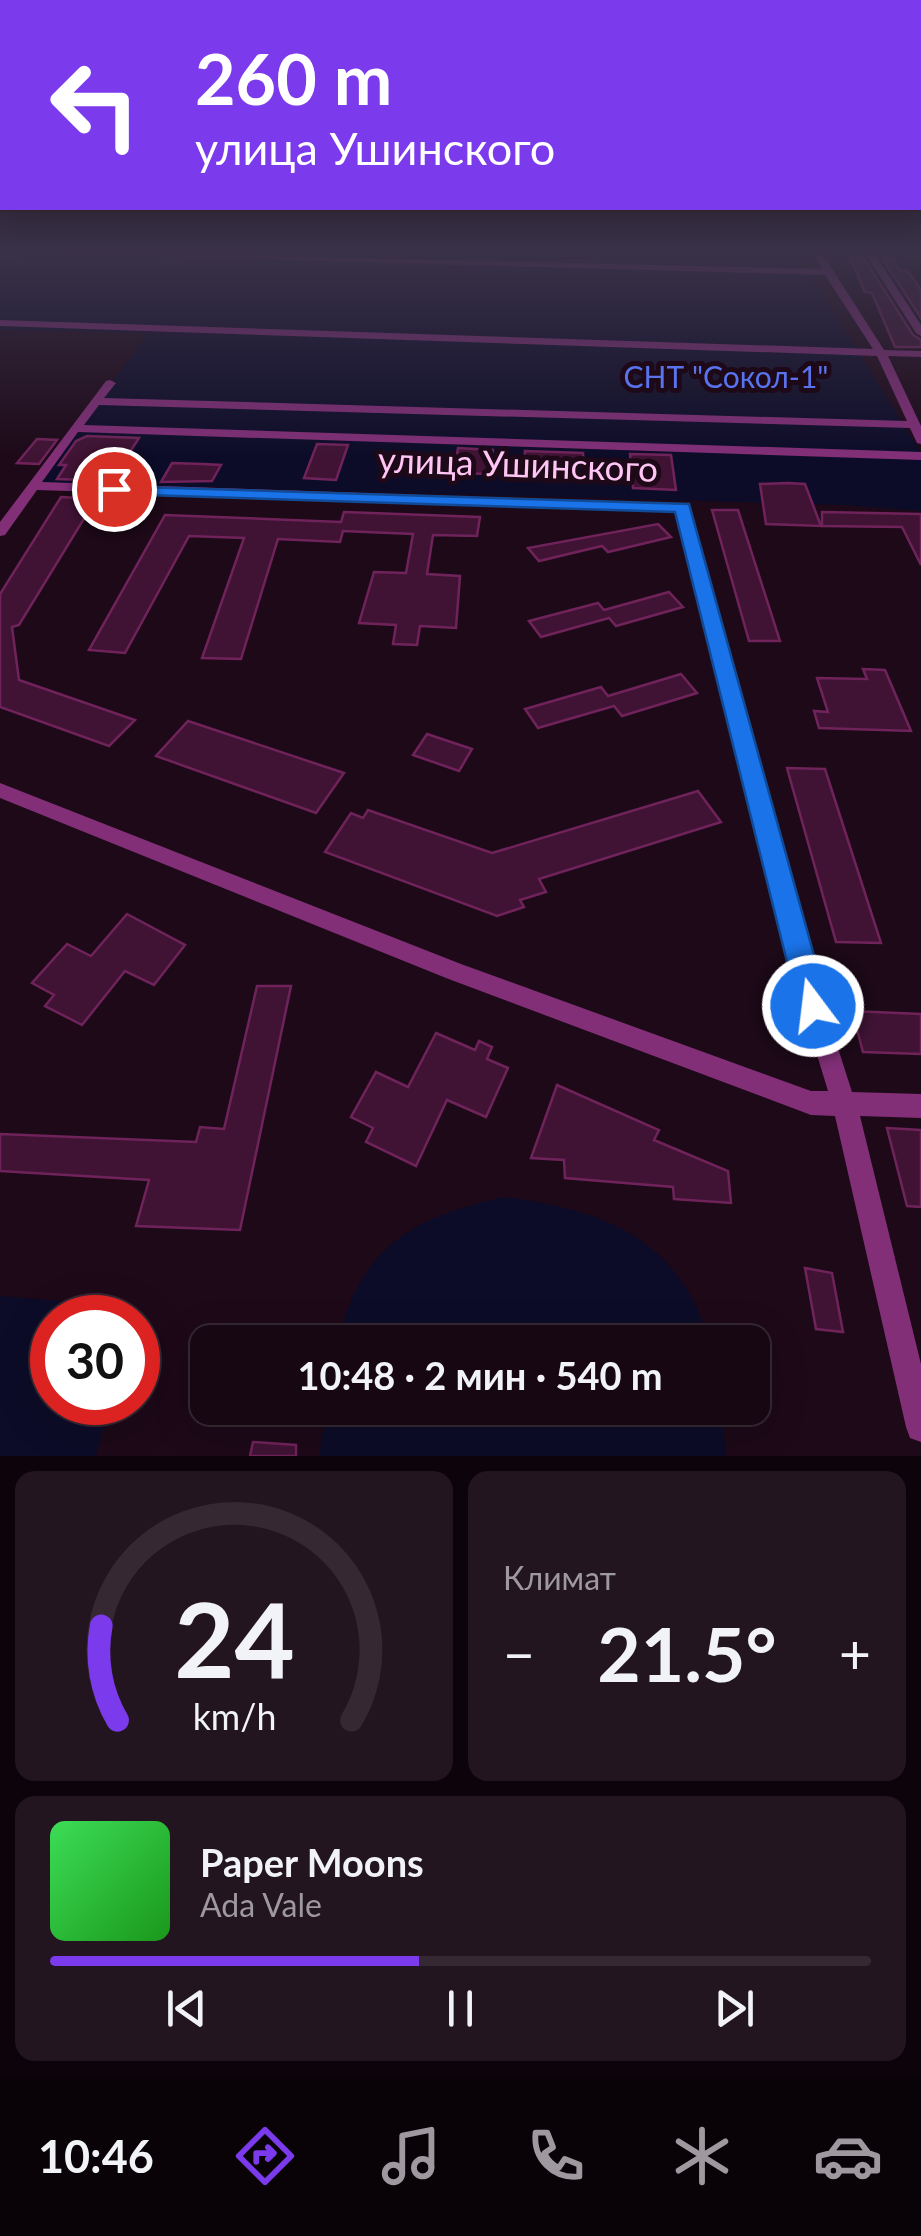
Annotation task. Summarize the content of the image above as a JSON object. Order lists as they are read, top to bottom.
{
  "streets": {
    "street": ["улица Ушинского"]
  },
  "parks": ["СНТ \"Сокол-1\""],
  "page": {
    "turn": ["260 m", "улица Ушинского"],
    "limit": "30",
    "trip": "10:48 · 2 мин · 540 m",
    "tile": "Климат",
    "heat": ["−", "21.5°", "+"],
    "song": ["Paper Moons", "Ada Vale"],
    "tabs": "10:46",
    "gauge": ["24", "km/h"]
  }
}
